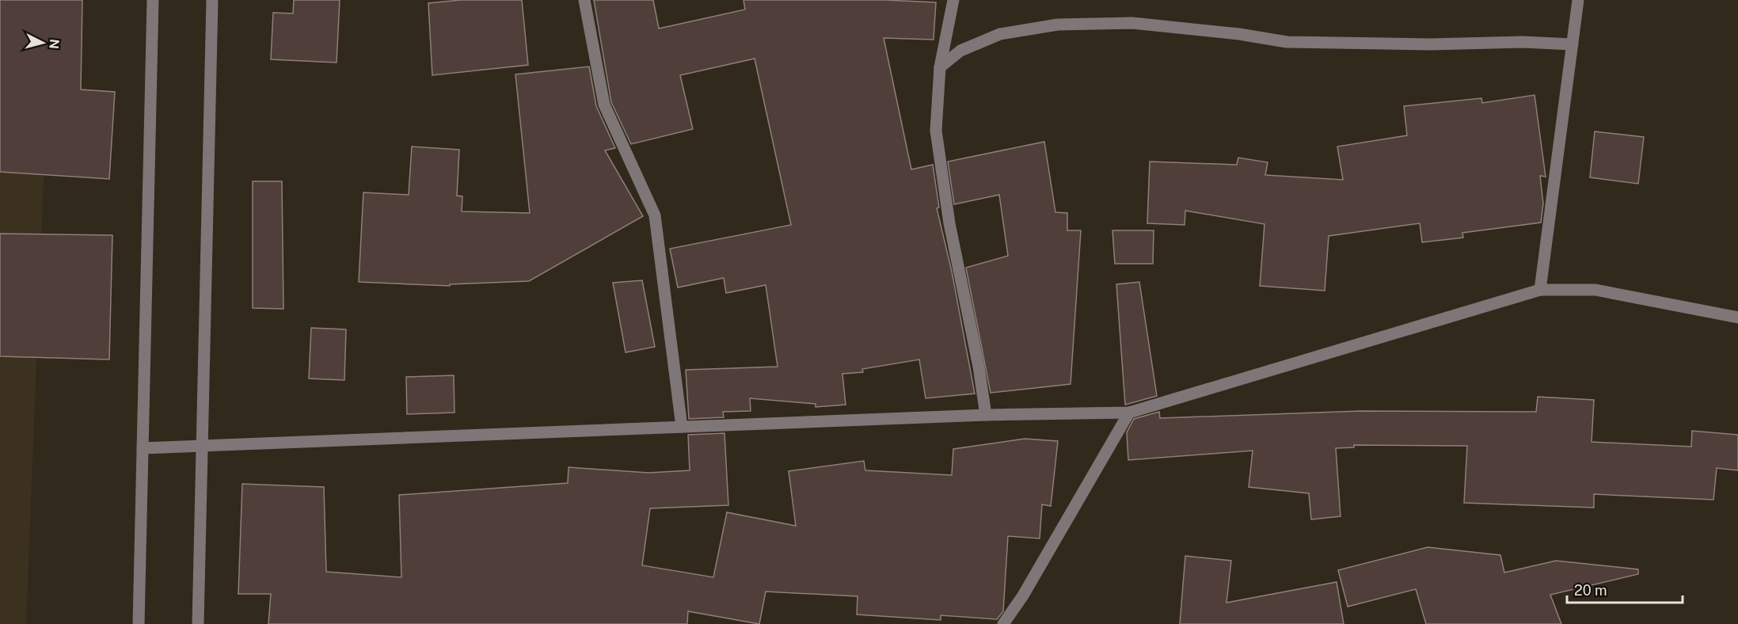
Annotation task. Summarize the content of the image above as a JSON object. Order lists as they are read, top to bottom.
{
  "scale_bar": "20 m",
  "north": "right"
}
